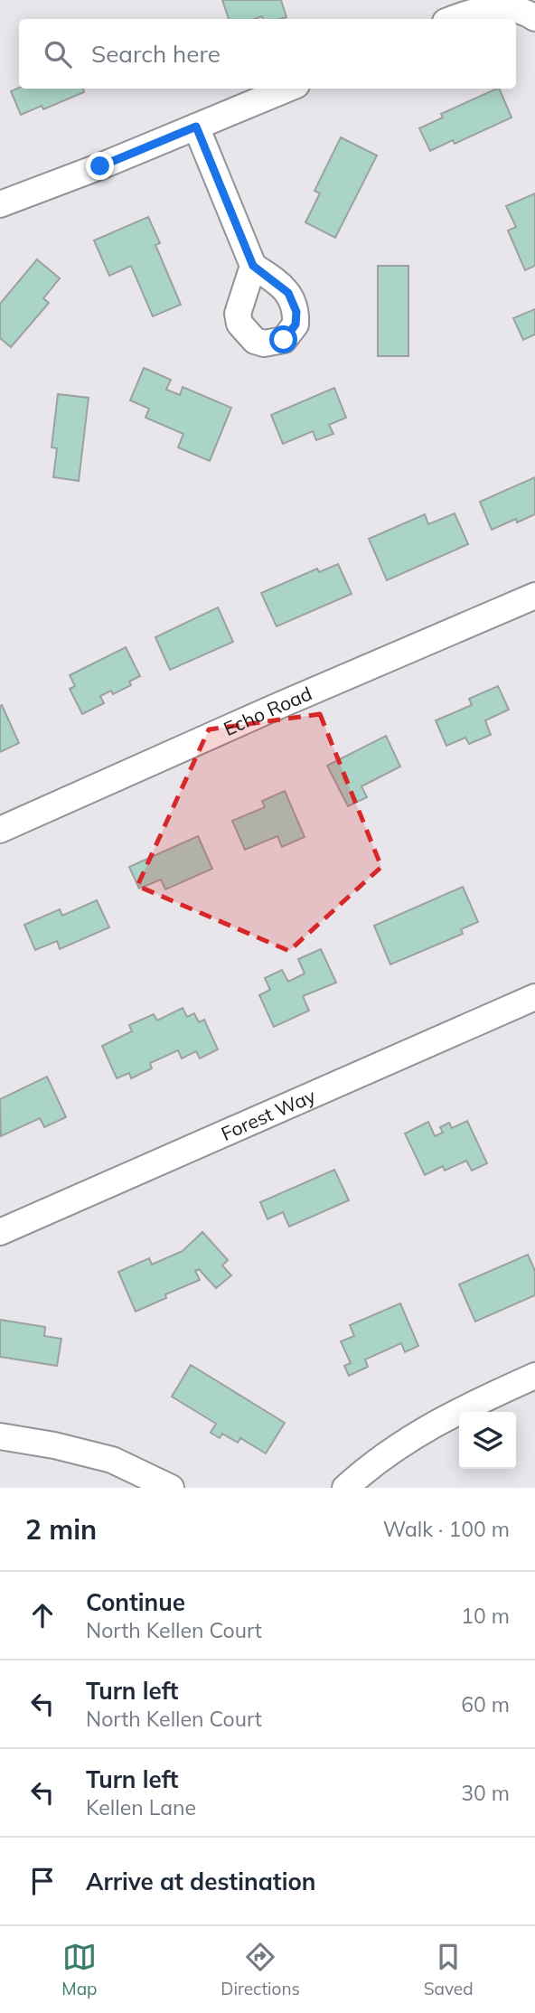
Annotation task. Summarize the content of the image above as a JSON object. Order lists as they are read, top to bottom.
{
  "streets": {
    "street": ["Echo Road", "Forest Way"]
  },
  "page": {
    "search": "Search here",
    "heading": ["2 min", "Walk · 100 m"],
    "list": [
      ["Continue", "North Kellen Court", "10 m"],
      ["Turn left", "North Kellen Court", "60 m"],
      ["Turn left", "Kellen Lane", "30 m"],
      "Arrive at destination"
    ],
    "nav": ["Map", "Directions", "Saved"]
  }
}
